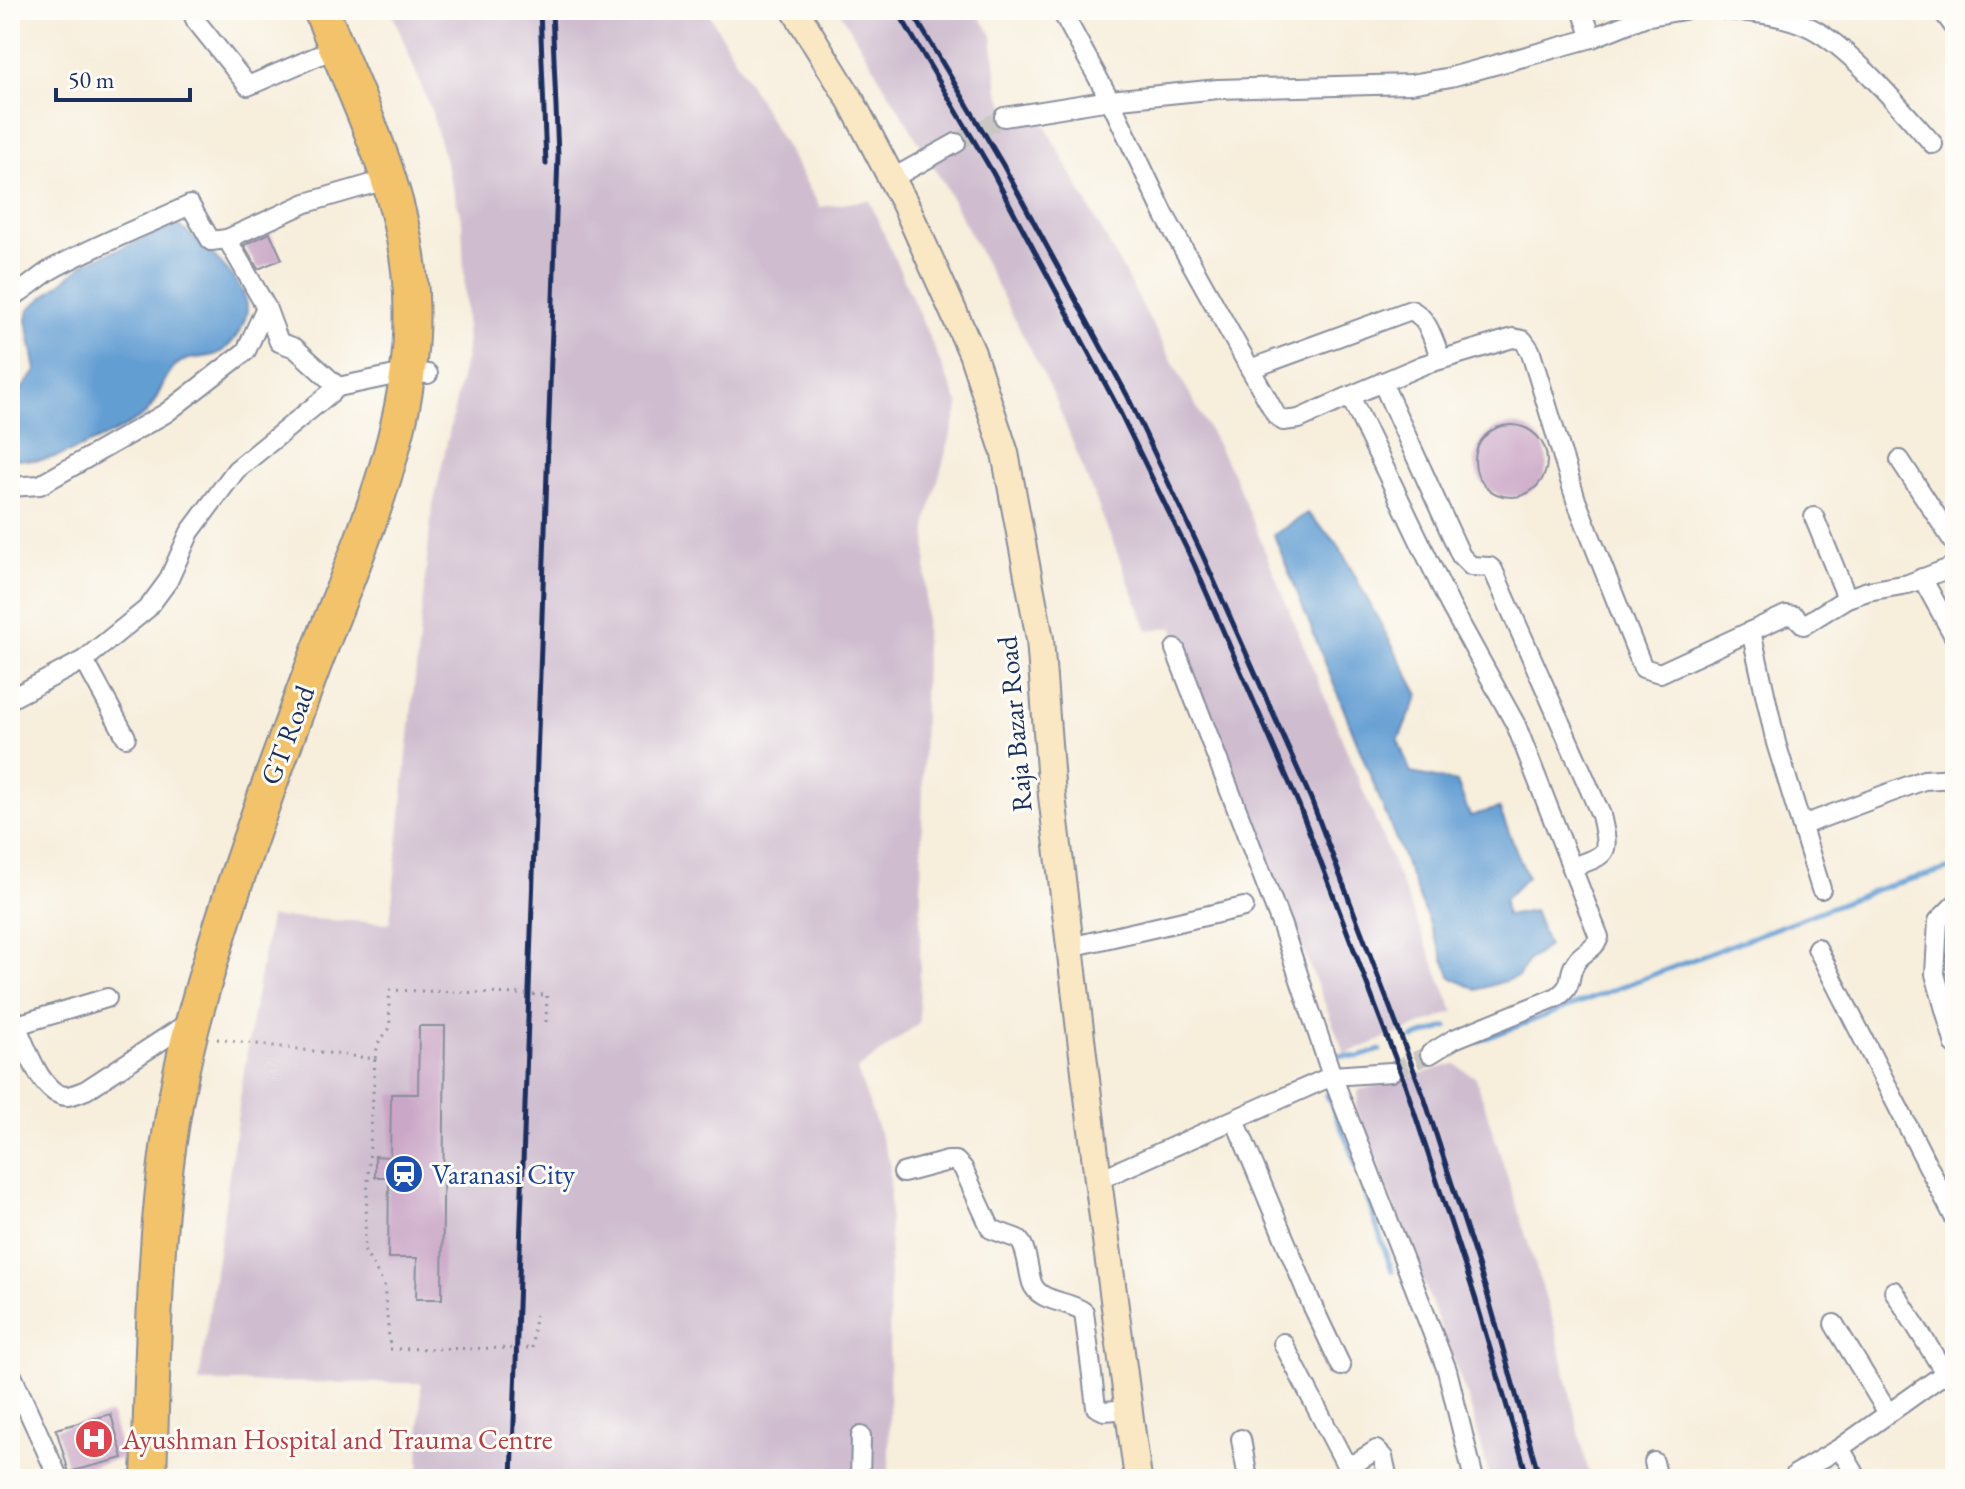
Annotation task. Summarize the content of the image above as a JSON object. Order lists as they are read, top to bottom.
{
  "streets": {
    "highway": ["GT Road"],
    "street": ["Raja Bazar Road"]
  },
  "places": {
    "station": ["Varanasi City"],
    "hospital": ["Ayushman Hospital and Trauma Centre"]
  },
  "scale_bar": "50 m"
}
